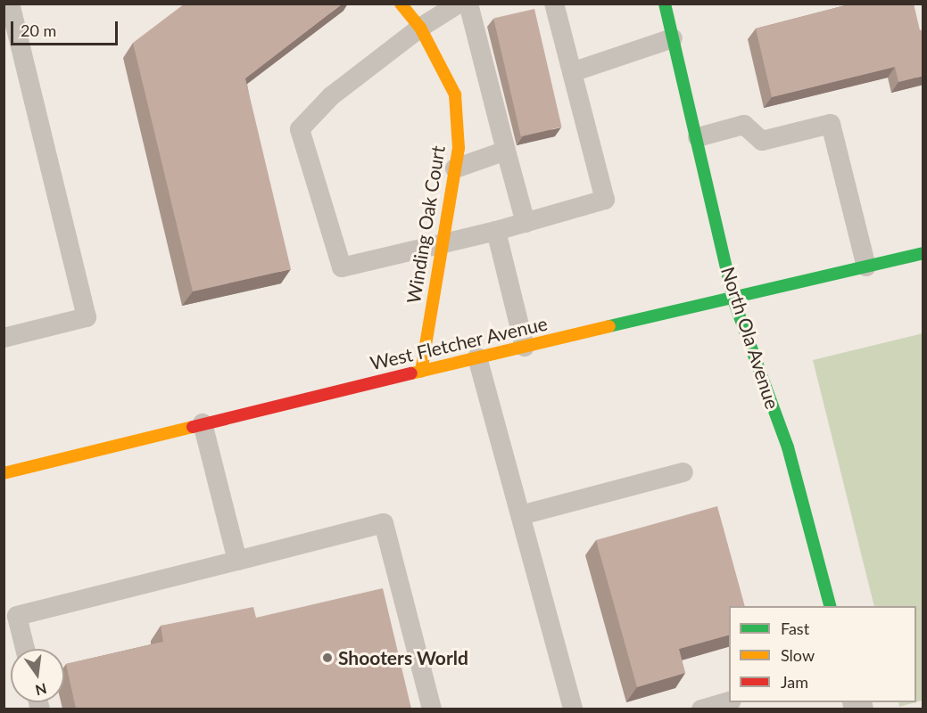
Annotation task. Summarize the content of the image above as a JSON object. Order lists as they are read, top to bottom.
{
  "streets": {
    "street": ["Winding Oak Court", "North Ola Avenue", "West Fletcher Avenue"]
  },
  "crossings": [
    ["Winding Oak Court", "West Fletcher Avenue"],
    ["North Ola Avenue", "West Fletcher Avenue"]
  ],
  "places": ["Shooters World"],
  "legend": ["Fast", "Slow", "Jam"],
  "scale_bar": "20 m",
  "north": "bottom"
}
